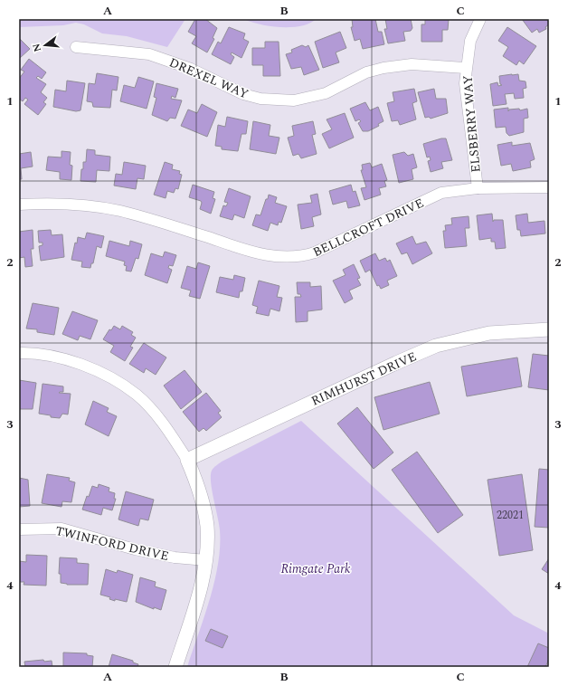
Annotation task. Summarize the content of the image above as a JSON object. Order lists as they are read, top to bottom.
{
  "streets": {
    "street": [
      "DREXEL WAY",
      "ELSBERRY WAY",
      "BELLCROFT DRIVE",
      "RIMHURST DRIVE",
      "TWINFORD DRIVE"
    ]
  },
  "crossings": [
    ["DREXEL WAY", "ELSBERRY WAY"],
    ["ELSBERRY WAY", "BELLCROFT DRIVE"]
  ],
  "parks": ["Rimgate Park"],
  "house_numbers": ["22021"],
  "north": "left",
  "grid": {
    "columns": ["A", "B", "C"],
    "rows": [
      "1",
      "2",
      "3",
      "4"
    ]
  }
}
